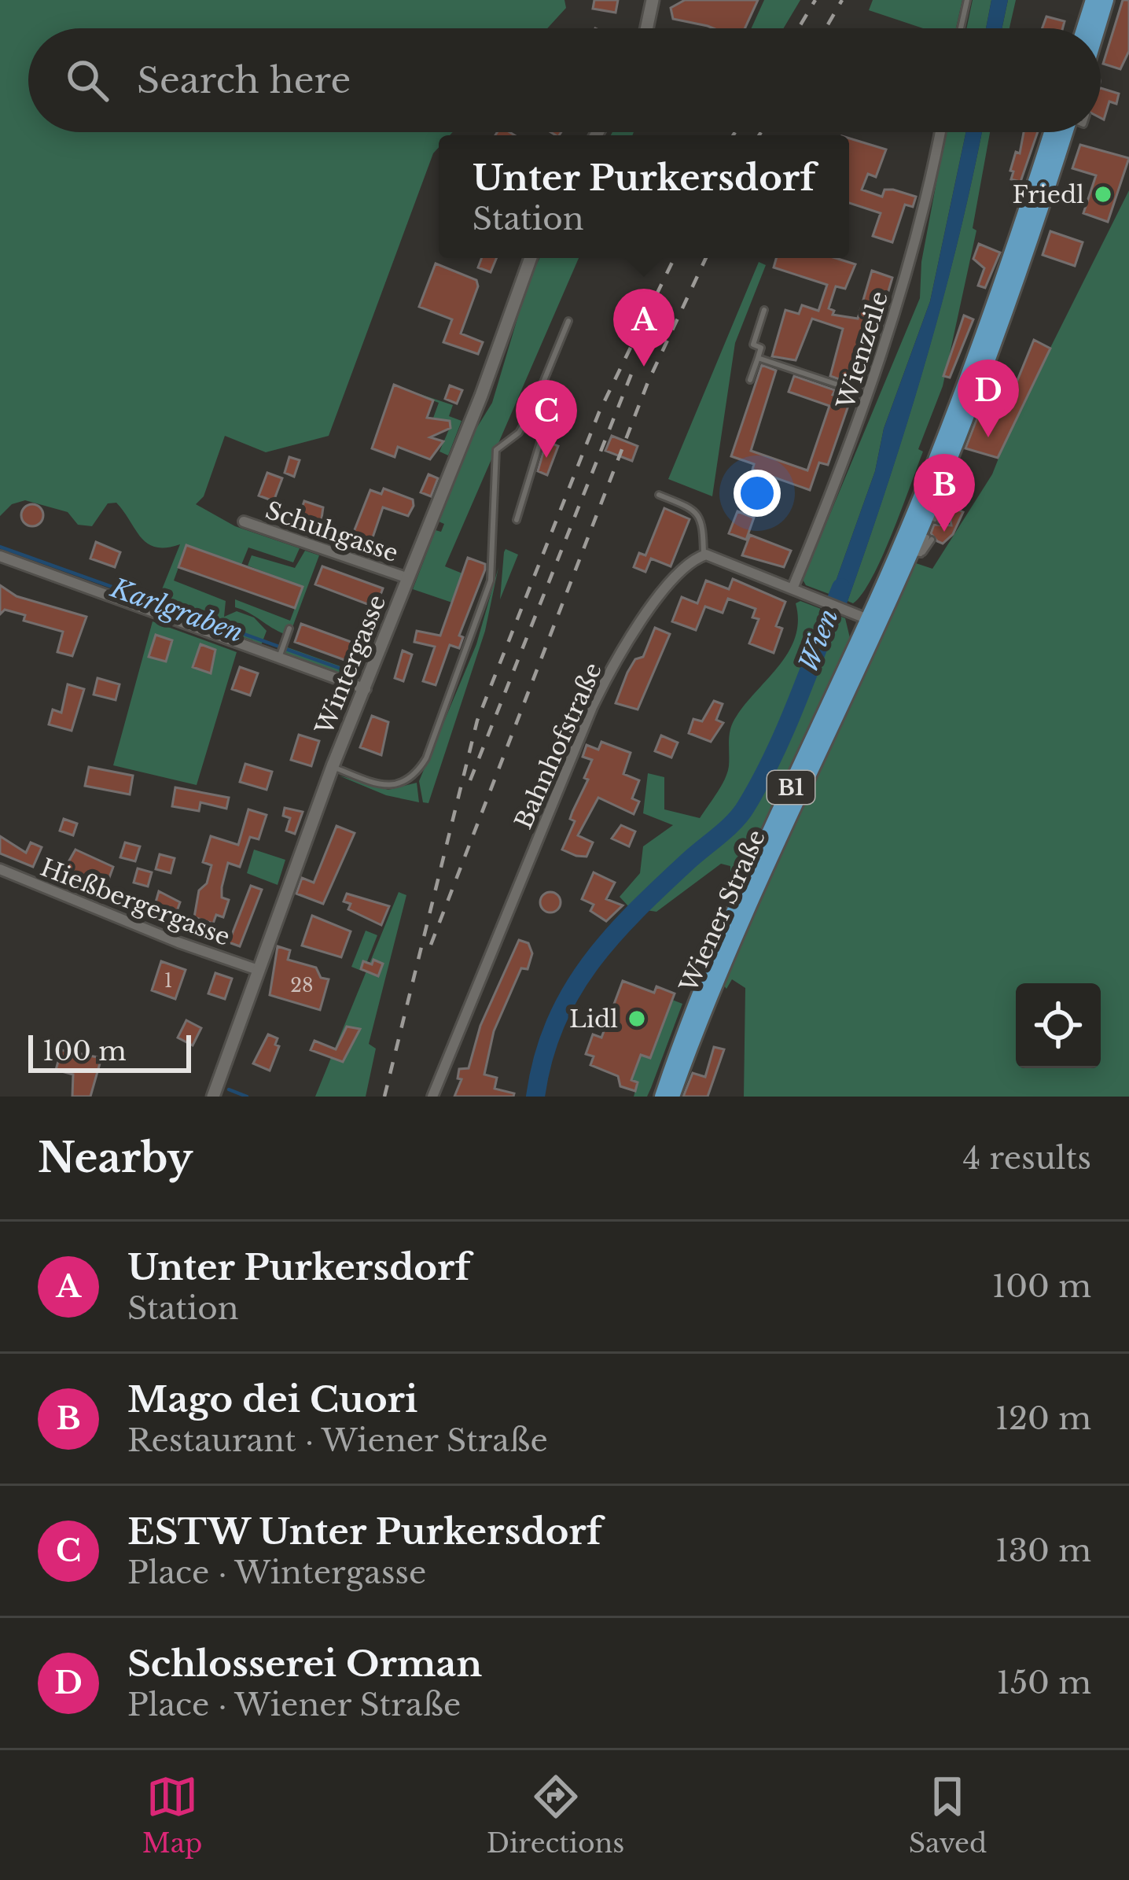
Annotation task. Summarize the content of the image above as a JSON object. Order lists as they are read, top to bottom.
{
  "streets": {
    "main road": ["B1", "Wiener Straße"],
    "street": [
      "Wienzeile",
      "Schuhgasse",
      "Wintergasse",
      "Bahnhofstraße",
      "Hießbergergasse"
    ]
  },
  "crossings": [
    ["Schuhgasse", "Wintergasse"],
    ["Wintergasse", "Hießbergergasse"]
  ],
  "water": ["Karlgraben", "Wien"],
  "places": ["Friedl", "Lidl"],
  "house_numbers": ["1", "28"],
  "scale_bar": "100 m",
  "page": {
    "search": "Search here",
    "popup": ["Unter Purkersdorf", "Station"],
    "pins": [
      "A",
      "D",
      "C",
      "B"
    ],
    "scale": "100 m",
    "heading": ["Nearby", "4 results"],
    "list": [
      {
        "mark": "A",
        "name": "Unter Purkersdorf",
        "note": "Station",
        "value": "100 m"
      },
      {
        "mark": "B",
        "name": "Mago dei Cuori",
        "note": "Restaurant · Wiener Straße",
        "value": "120 m"
      },
      {
        "mark": "C",
        "name": "ESTW Unter Purkersdorf",
        "note": "Place · Wintergasse",
        "value": "130 m"
      },
      {
        "mark": "D",
        "name": "Schlosserei Orman",
        "note": "Place · Wiener Straße",
        "value": "150 m"
      }
    ],
    "nav": ["Map", "Directions", "Saved"]
  }
}
